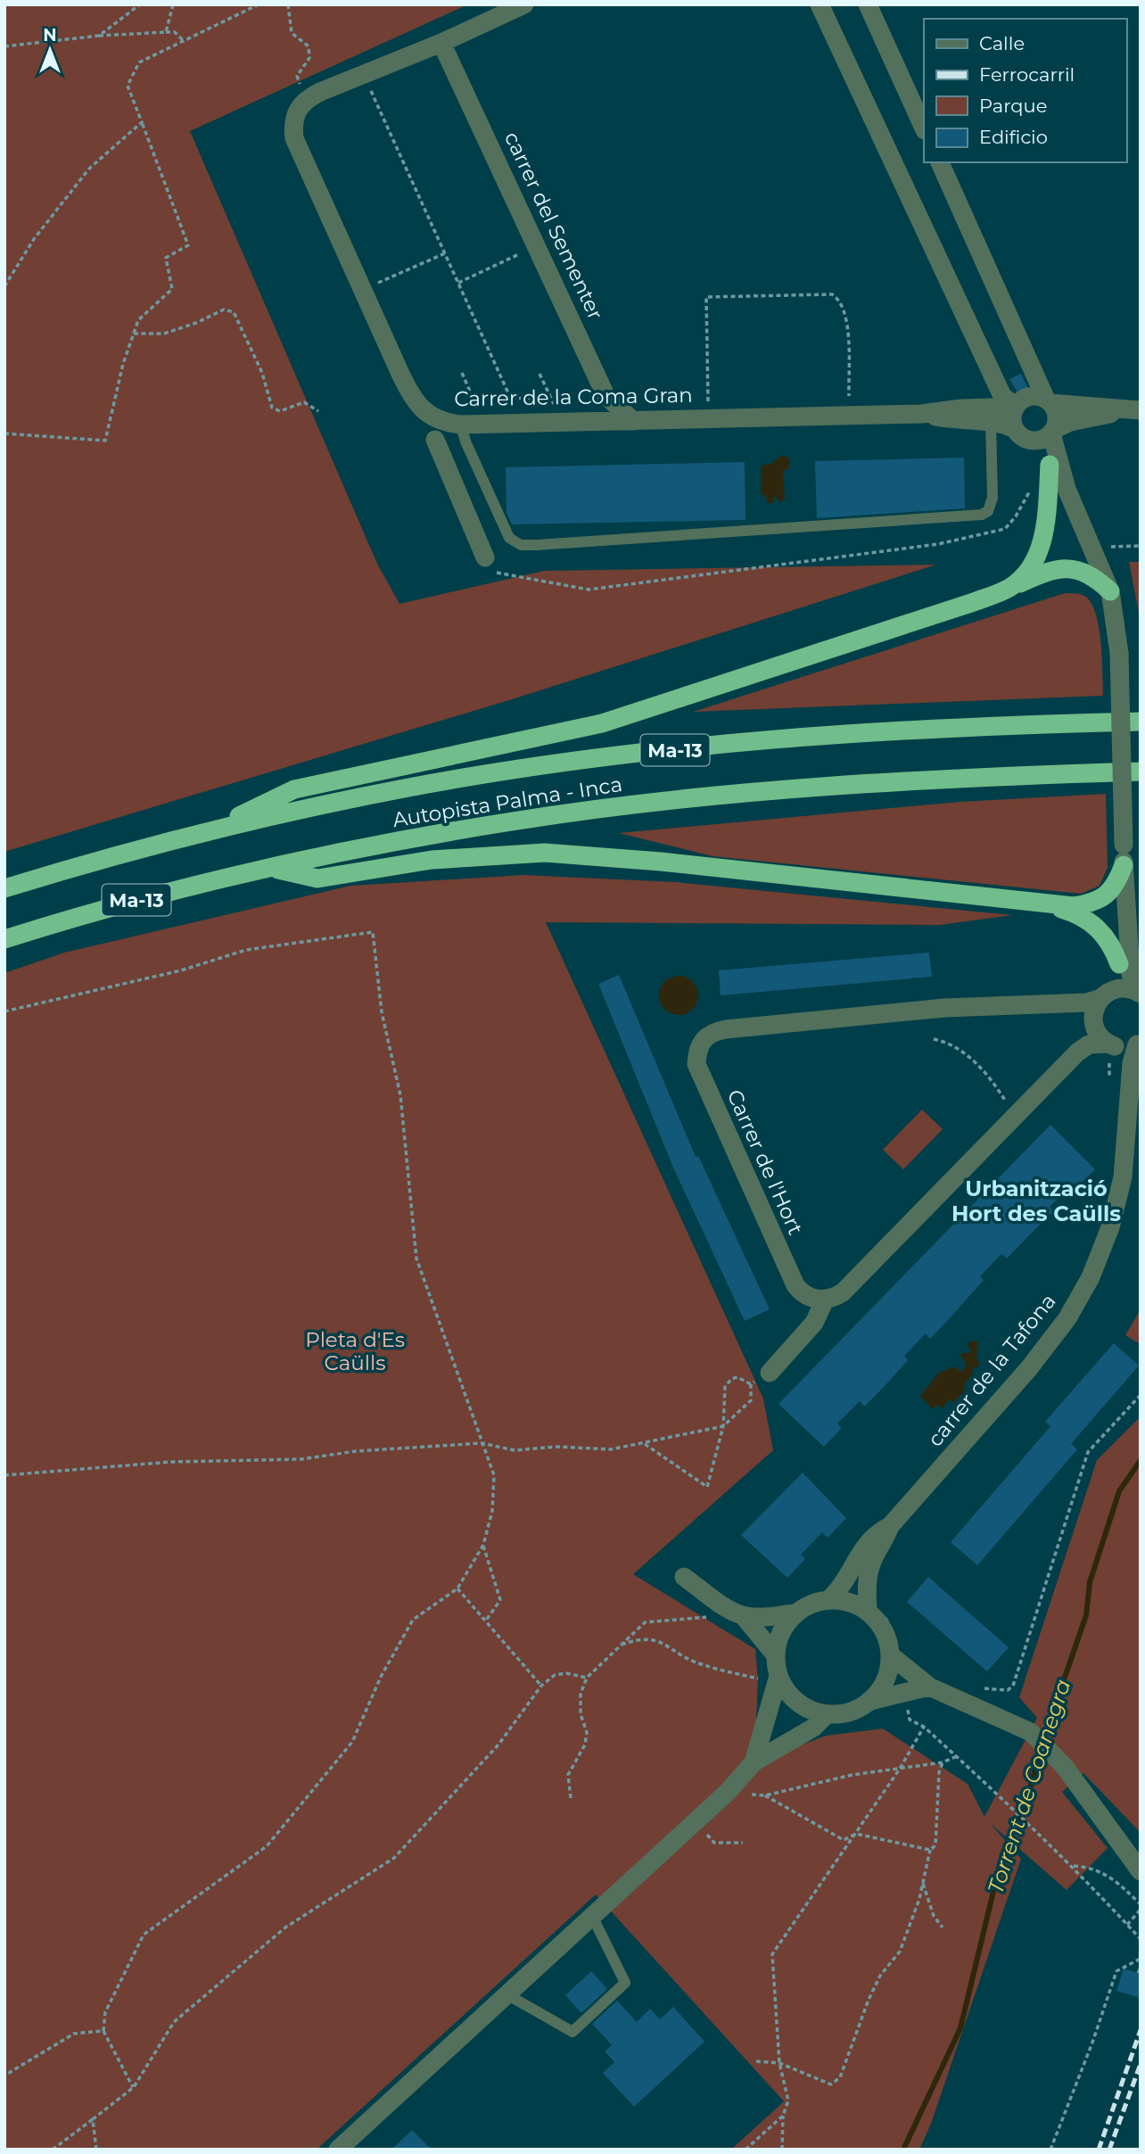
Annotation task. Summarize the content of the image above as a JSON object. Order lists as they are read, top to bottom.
{
  "streets": {
    "highway": ["Ma-13", "Autopista Palma - Inca"],
    "street": [
      "carrer del Sementer",
      "Carrer de la Coma Gran",
      "Carrer de l'Hort",
      "carrer de la Tafona"
    ]
  },
  "crossings": [
    ["carrer del Sementer", "Carrer de la Coma Gran"],
    ["Carrer de l'Hort", "carrer de la Tafona"]
  ],
  "districts": ["Urbanització Hort des Caülls"],
  "water": ["Torrent de Coanegra"],
  "parks": ["Pleta d'Es Caülls"],
  "legend": [
    "Calle",
    "Ferrocarril",
    "Parque",
    "Edificio"
  ],
  "north": "top"
}
